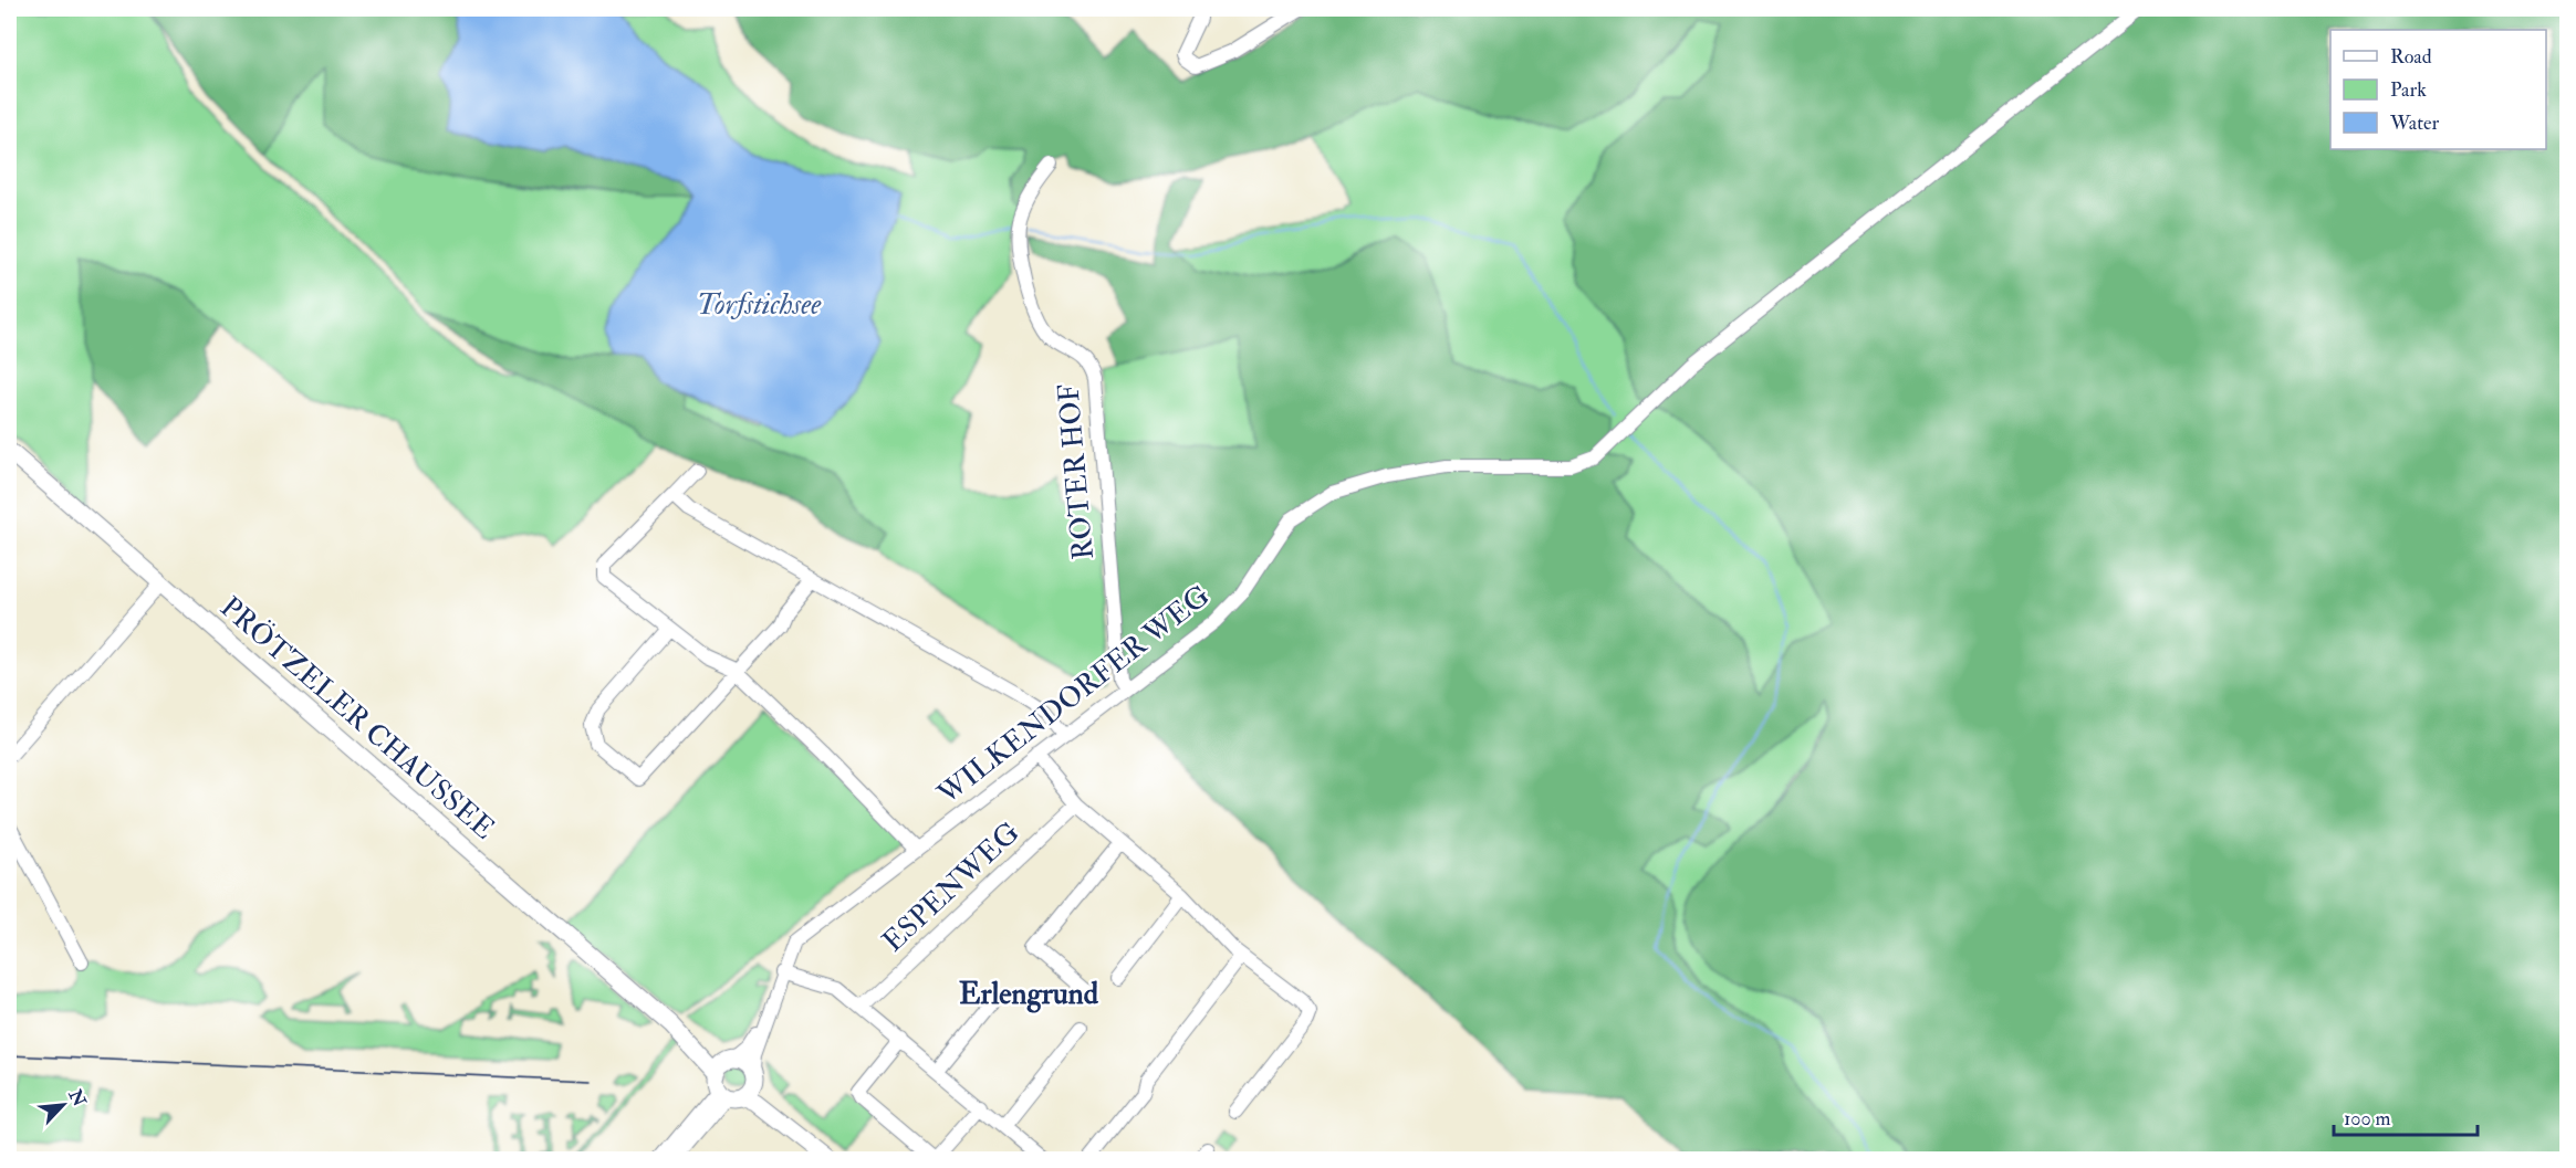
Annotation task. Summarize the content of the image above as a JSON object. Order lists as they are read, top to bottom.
{
  "streets": {
    "main road": ["PRÖTZELER CHAUSSEE"],
    "street": ["ROTER HOF", "WILKENDORFER WEG", "ESPENWEG"]
  },
  "crossings": [
    ["ROTER HOF", "WILKENDORFER WEG"],
    ["WILKENDORFER WEG", "PRÖTZELER CHAUSSEE"]
  ],
  "districts": ["Erlengrund"],
  "water": ["Torfstichsee"],
  "legend": ["Road", "Park", "Water"],
  "scale_bar": "100 m",
  "north": "top right"
}
